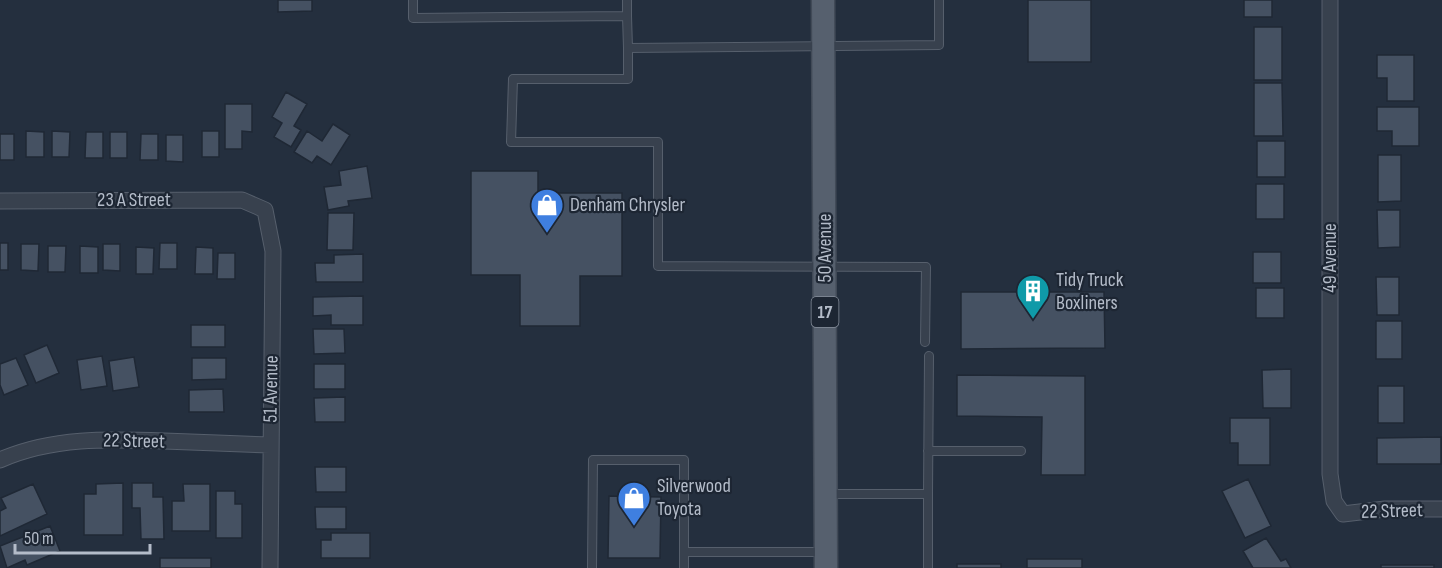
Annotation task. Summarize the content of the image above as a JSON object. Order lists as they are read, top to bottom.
{
  "streets": {
    "main road": ["50 Avenue", "17"],
    "street": [
      "23 A Street",
      "49 Avenue",
      "51 Avenue",
      "22 Street"
    ]
  },
  "crossings": [
    ["23 A Street", "51 Avenue"],
    ["49 Avenue", "22 Street"],
    ["51 Avenue", "22 Street"]
  ],
  "places": {
    "shop": ["Denham Chrysler", "Silverwood Toyota"],
    "building": ["Tidy Truck Boxliners"]
  },
  "scale_bar": "50 m"
}
